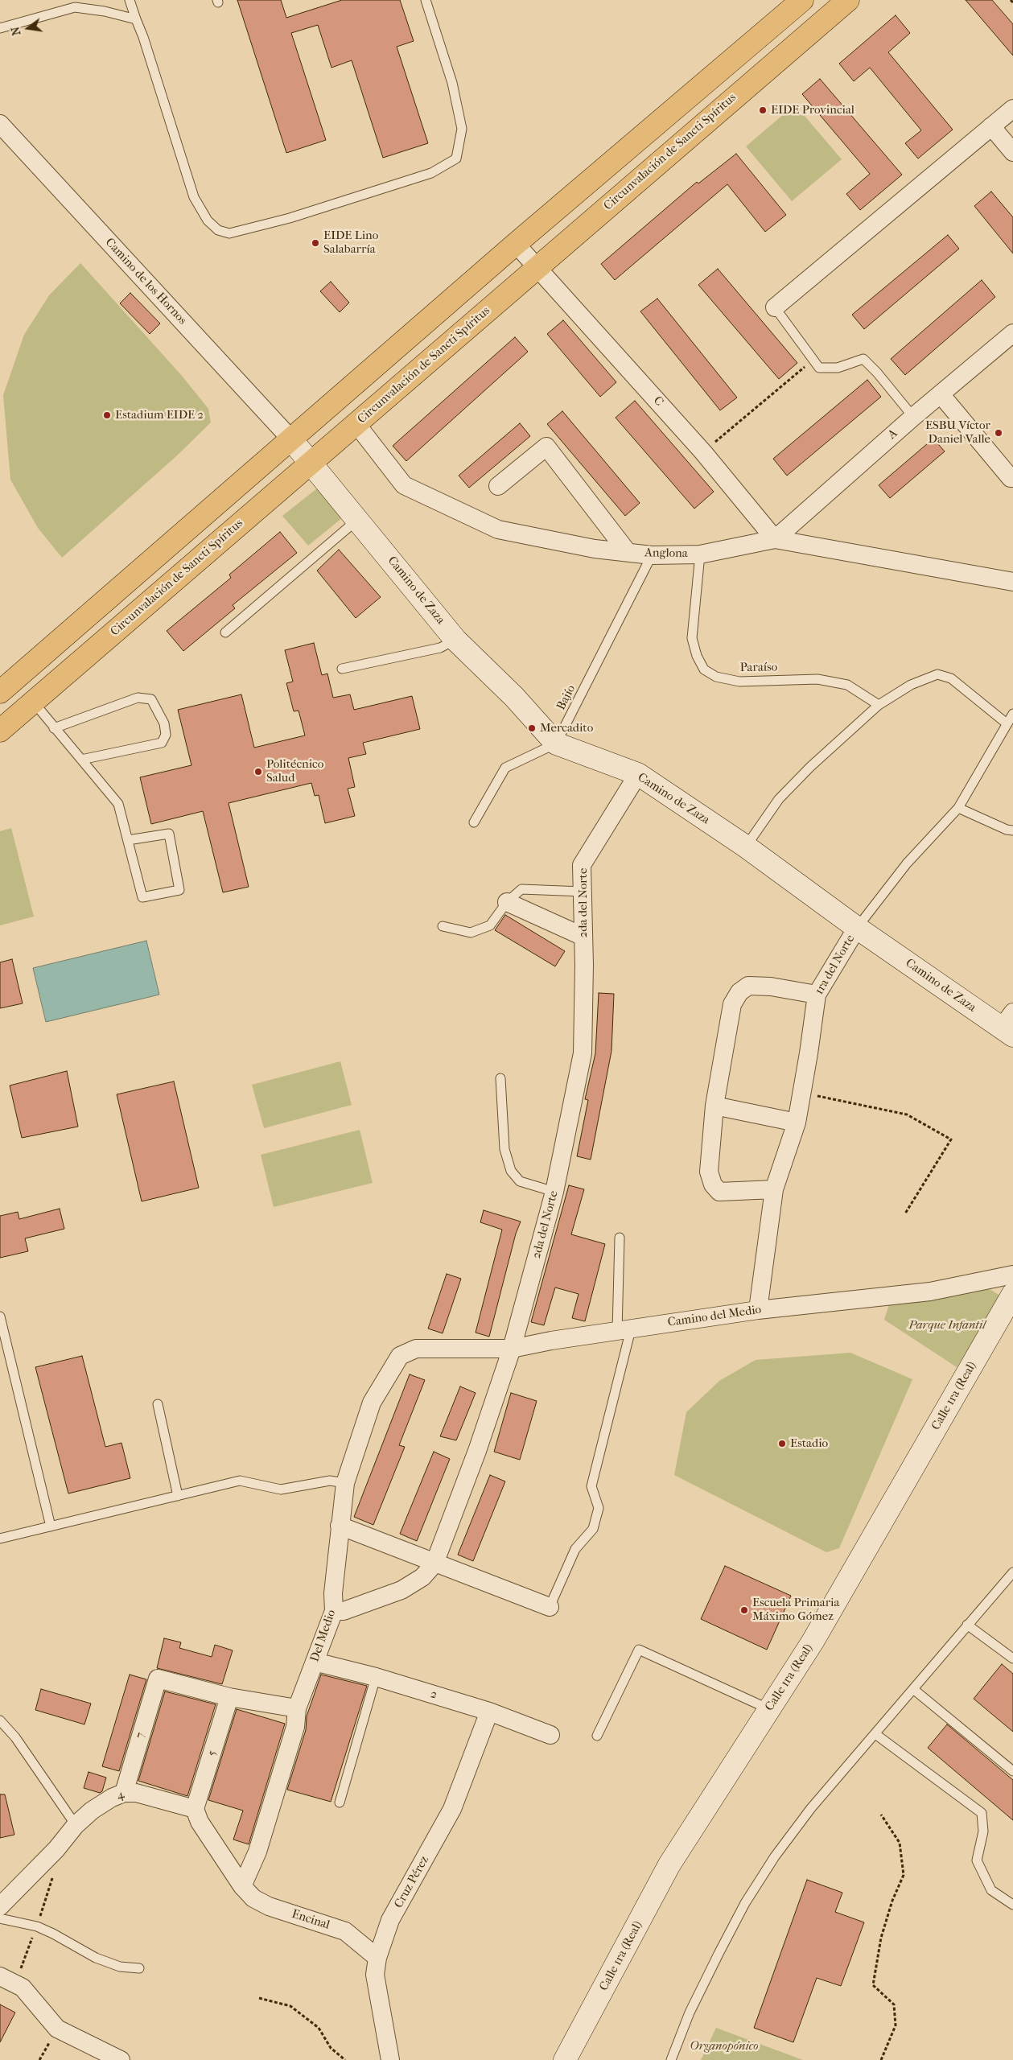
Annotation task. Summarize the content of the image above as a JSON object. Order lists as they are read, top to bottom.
{
  "streets": {
    "highway": ["Circunvalación de Sancti Spíritus"],
    "street": [
      "Camino de los Hornos",
      "C",
      "A",
      "Anglona",
      "Camino de Zaza",
      "2da del Norte",
      "1ra del Norte",
      "Camino del Medio",
      "Calle 1ra (Real)",
      "Del Medio",
      "2",
      "7",
      "5",
      "4",
      "Cruz Pérez",
      "Encinal"
    ],
    "lane": ["Paraíso", "Bajío"]
  },
  "crossings": [
    ["Circunvalación de Sancti Spíritus", "C"],
    ["Circunvalación de Sancti Spíritus", "Anglona"],
    ["Circunvalación de Sancti Spíritus", "Camino de Zaza"],
    ["Camino de los Hornos", "Camino de Zaza"],
    ["C", "A"],
    ["C", "Anglona"],
    ["A", "Anglona"],
    ["Anglona", "Paraíso"],
    ["Anglona", "Bajío"],
    ["Camino de Zaza", "Bajío"],
    ["Camino de Zaza", "2da del Norte"],
    ["Camino de Zaza", "1ra del Norte"],
    ["2da del Norte", "Camino del Medio"],
    ["2da del Norte", "Del Medio"],
    ["1ra del Norte", "Camino del Medio"],
    ["Camino del Medio", "Del Medio"],
    ["Del Medio", "2"],
    ["Del Medio", "Encinal"],
    ["2", "Cruz Pérez"],
    ["7", "5"],
    ["7", "4"],
    ["5", "4"],
    ["Cruz Pérez", "Encinal"]
  ],
  "parks": ["Parque Infantil", "Organopónico"],
  "places": [
    "EIDE Provincial",
    "EIDE Lino Salabarría",
    "Estadium EIDE 2",
    "ESBU Víctor Daniel Valle",
    "Mercadito",
    "Politécnico Salud",
    "Estadio",
    "Escuela Primaria Máximo Gómez"
  ],
  "north": "left"
}
